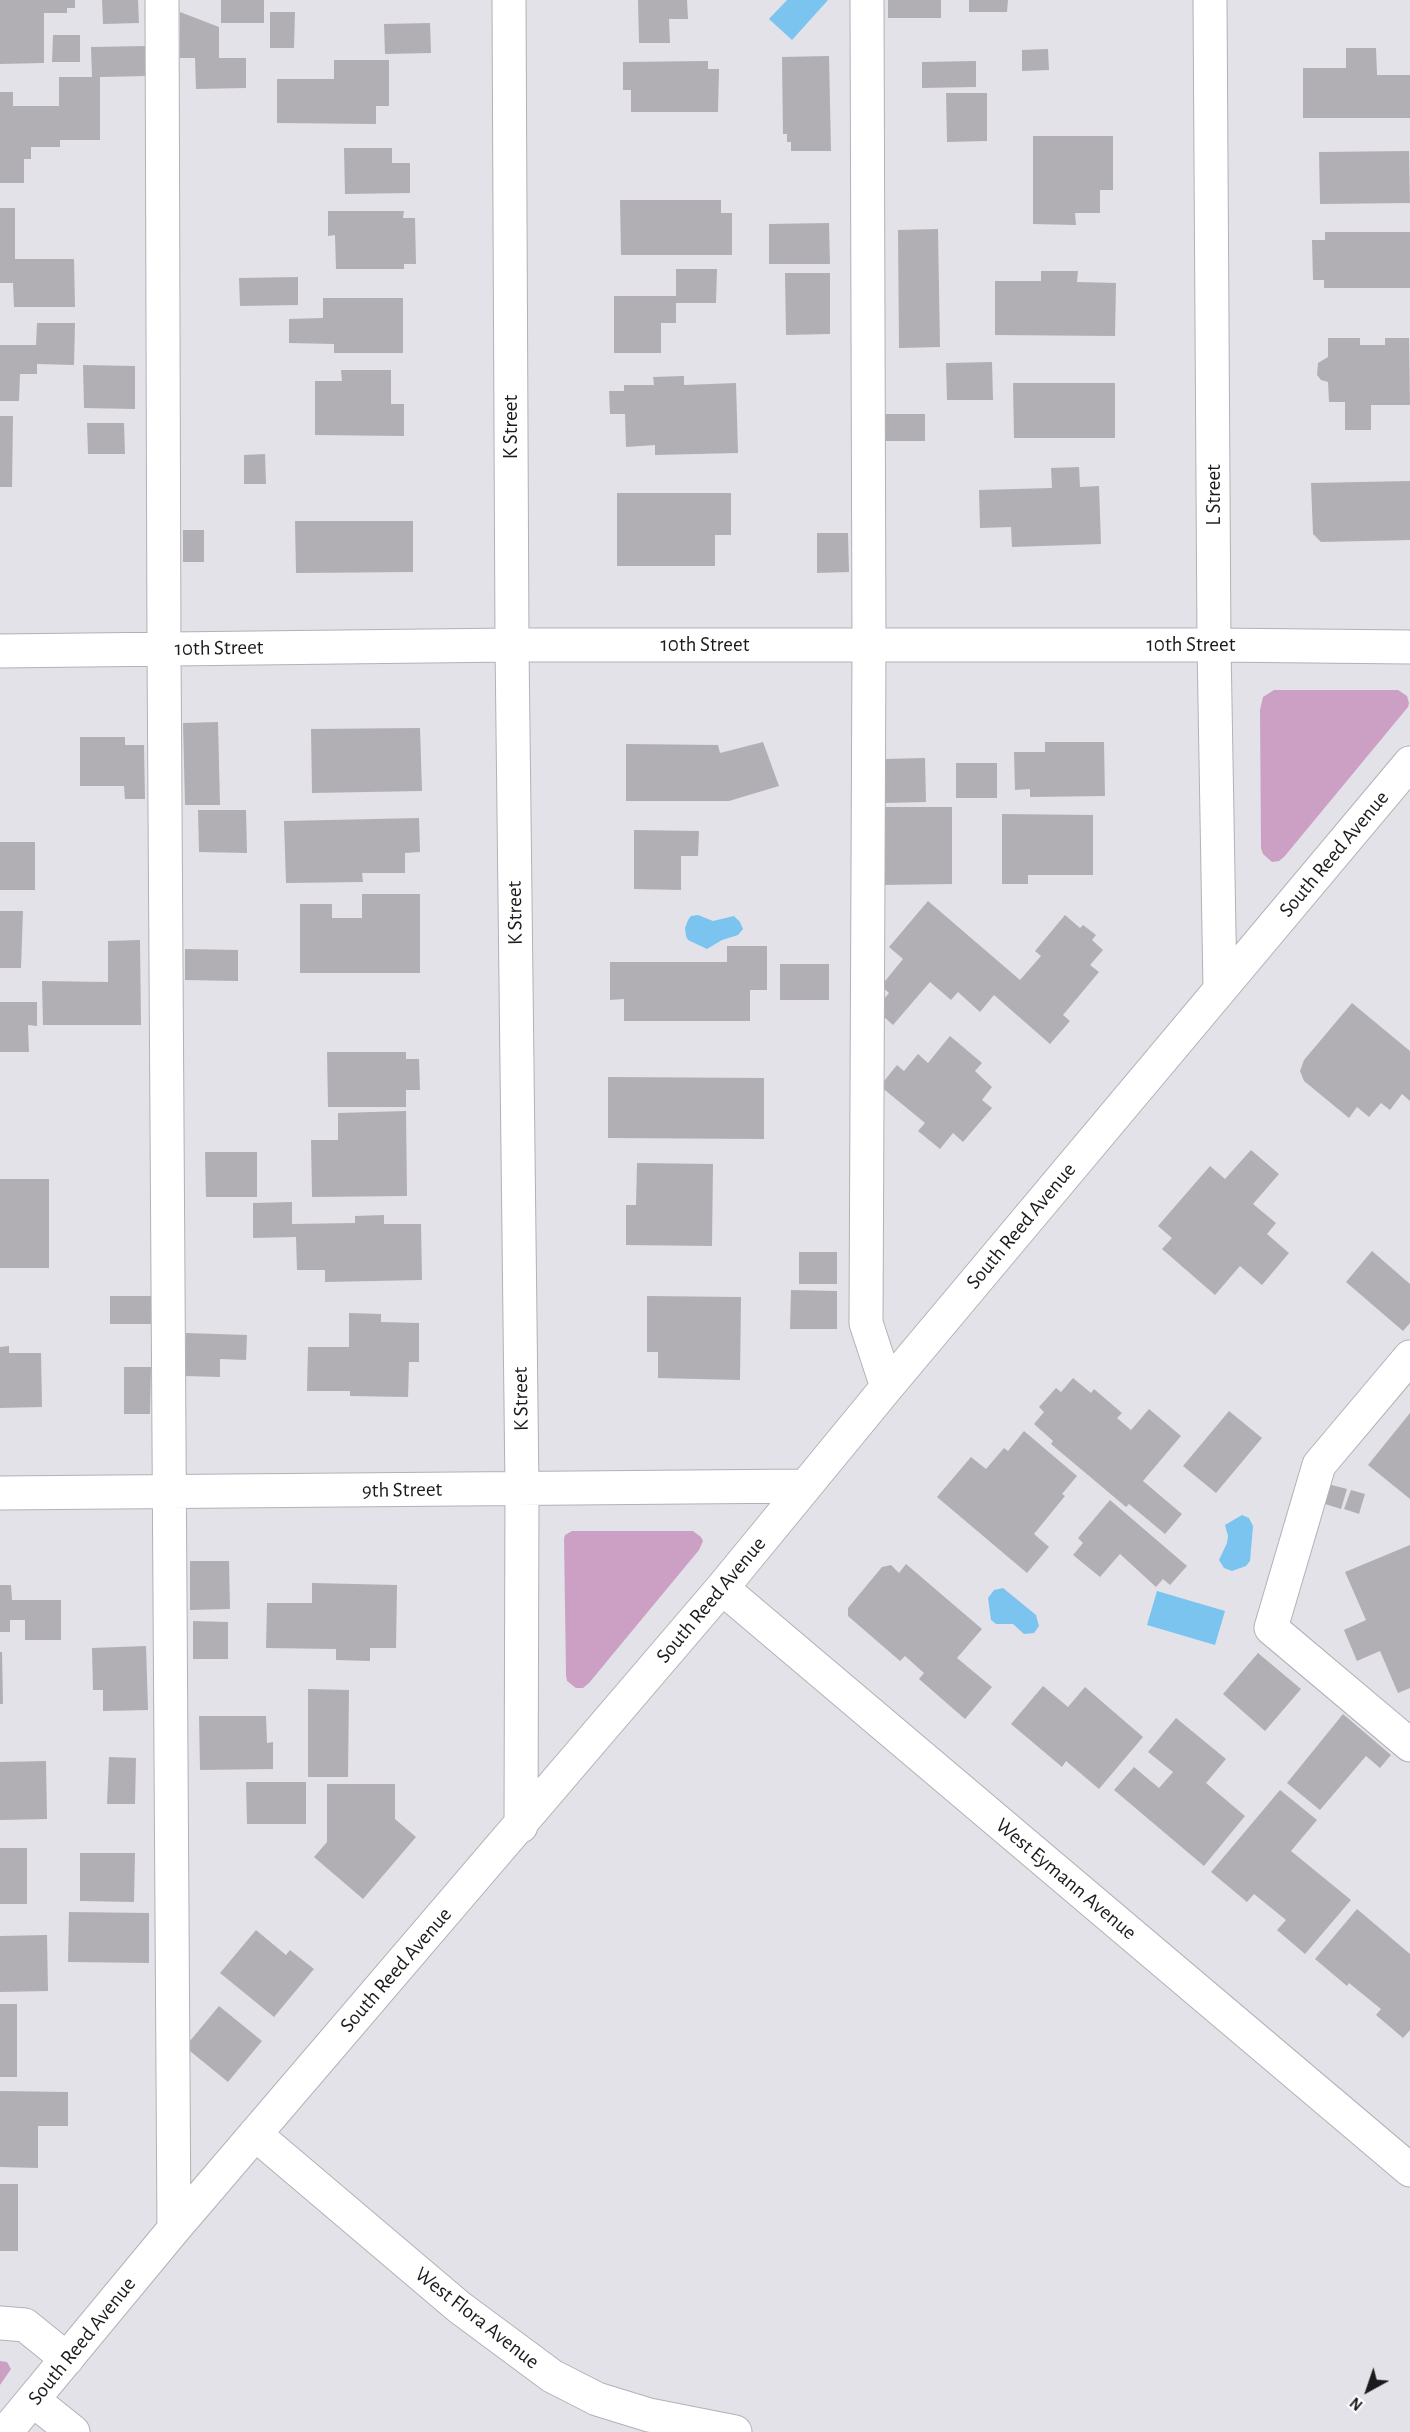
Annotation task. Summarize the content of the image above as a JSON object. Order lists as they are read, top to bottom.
{
  "streets": {
    "street": [
      "K Street",
      "L Street",
      "10th Street",
      "South Reed Avenue",
      "9th Street",
      "West Eymann Avenue",
      "West Flora Avenue"
    ]
  },
  "crossings": [
    ["K Street", "10th Street"],
    ["K Street", "South Reed Avenue"],
    ["K Street", "9th Street"],
    ["L Street", "10th Street"],
    ["L Street", "South Reed Avenue"],
    ["South Reed Avenue", "9th Street"],
    ["South Reed Avenue", "West Eymann Avenue"],
    ["South Reed Avenue", "West Flora Avenue"]
  ],
  "north": "bottom left"
}
